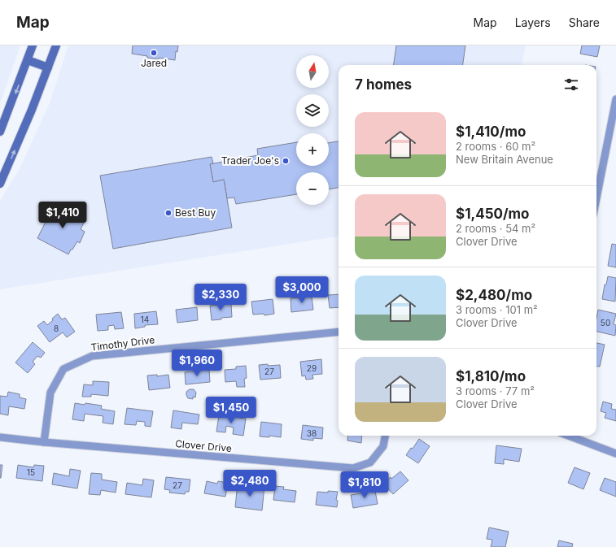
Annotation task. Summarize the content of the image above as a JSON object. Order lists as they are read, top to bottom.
{
  "streets": {
    "street": ["Timothy Drive", "Clover Drive"]
  },
  "crossings": [
    ["Timothy Drive", "Clover Drive"]
  ],
  "places": ["Jared", "Trader Joe's", "Best Buy"],
  "house_numbers": [
    "14",
    "50",
    "8",
    "29",
    "27",
    "38",
    "15",
    "27"
  ],
  "north": "top",
  "page": {
    "header": "Map",
    "nav": ["Map", "Layers", "Share"],
    "map_buttons": ["+", "−"],
    "heading": "7 homes",
    "list": [
      {
        "name": "$1,410/mo",
        "note": "2 rooms · 60 m² · New Britain Avenue"
      },
      {
        "name": "$1,450/mo",
        "note": "2 rooms · 54 m² · Clover Drive"
      },
      {
        "name": "$2,480/mo",
        "note": "3 rooms · 101 m² · Clover Drive"
      },
      {
        "name": "$1,810/mo",
        "note": "3 rooms · 77 m² · Clover Drive"
      }
    ],
    "price": [
      "$1,410",
      "$3,000",
      "$2,330",
      "$1,960",
      "$1,450",
      "$2,480",
      "$1,810"
    ]
  }
}
